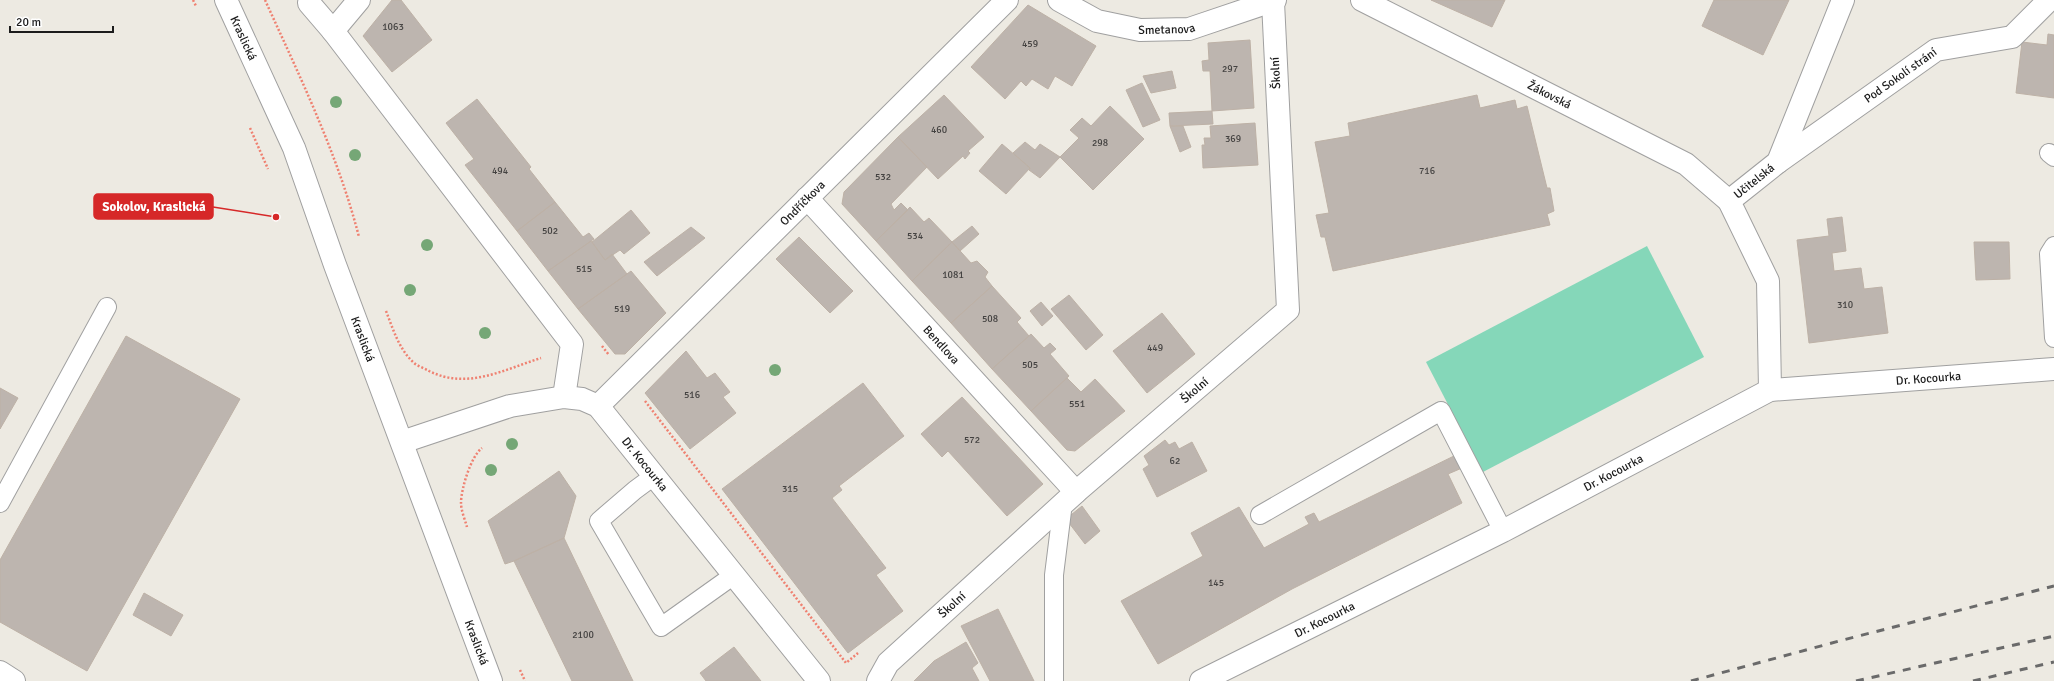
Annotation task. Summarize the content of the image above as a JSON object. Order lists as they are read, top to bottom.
{
  "streets": {
    "street": [
      "Smetanova",
      "Kraslická",
      "Školní",
      "Pod Sokolí strání",
      "Žákovská",
      "Učitelská",
      "Ondříčkova",
      "Bendlova",
      "Dr. Kocourka"
    ]
  },
  "crossings": [
    ["Smetanova", "Školní"],
    ["Kraslická", "Dr. Kocourka"],
    ["Školní", "Bendlova"],
    ["Pod Sokolí strání", "Učitelská"],
    ["Žákovská", "Učitelská"],
    ["Učitelská", "Dr. Kocourka"],
    ["Ondříčkova", "Bendlova"],
    ["Ondříčkova", "Dr. Kocourka"]
  ],
  "places": ["Sokolov, Kraslická"],
  "house_numbers": [
    "1063",
    "459",
    "297",
    "460",
    "369",
    "298",
    "494",
    "716",
    "532",
    "502",
    "534",
    "515",
    "1081",
    "310",
    "519",
    "508",
    "449",
    "505",
    "516",
    "551",
    "572",
    "62",
    "315",
    "145",
    "2100"
  ],
  "scale_bar": "20 m"
}
